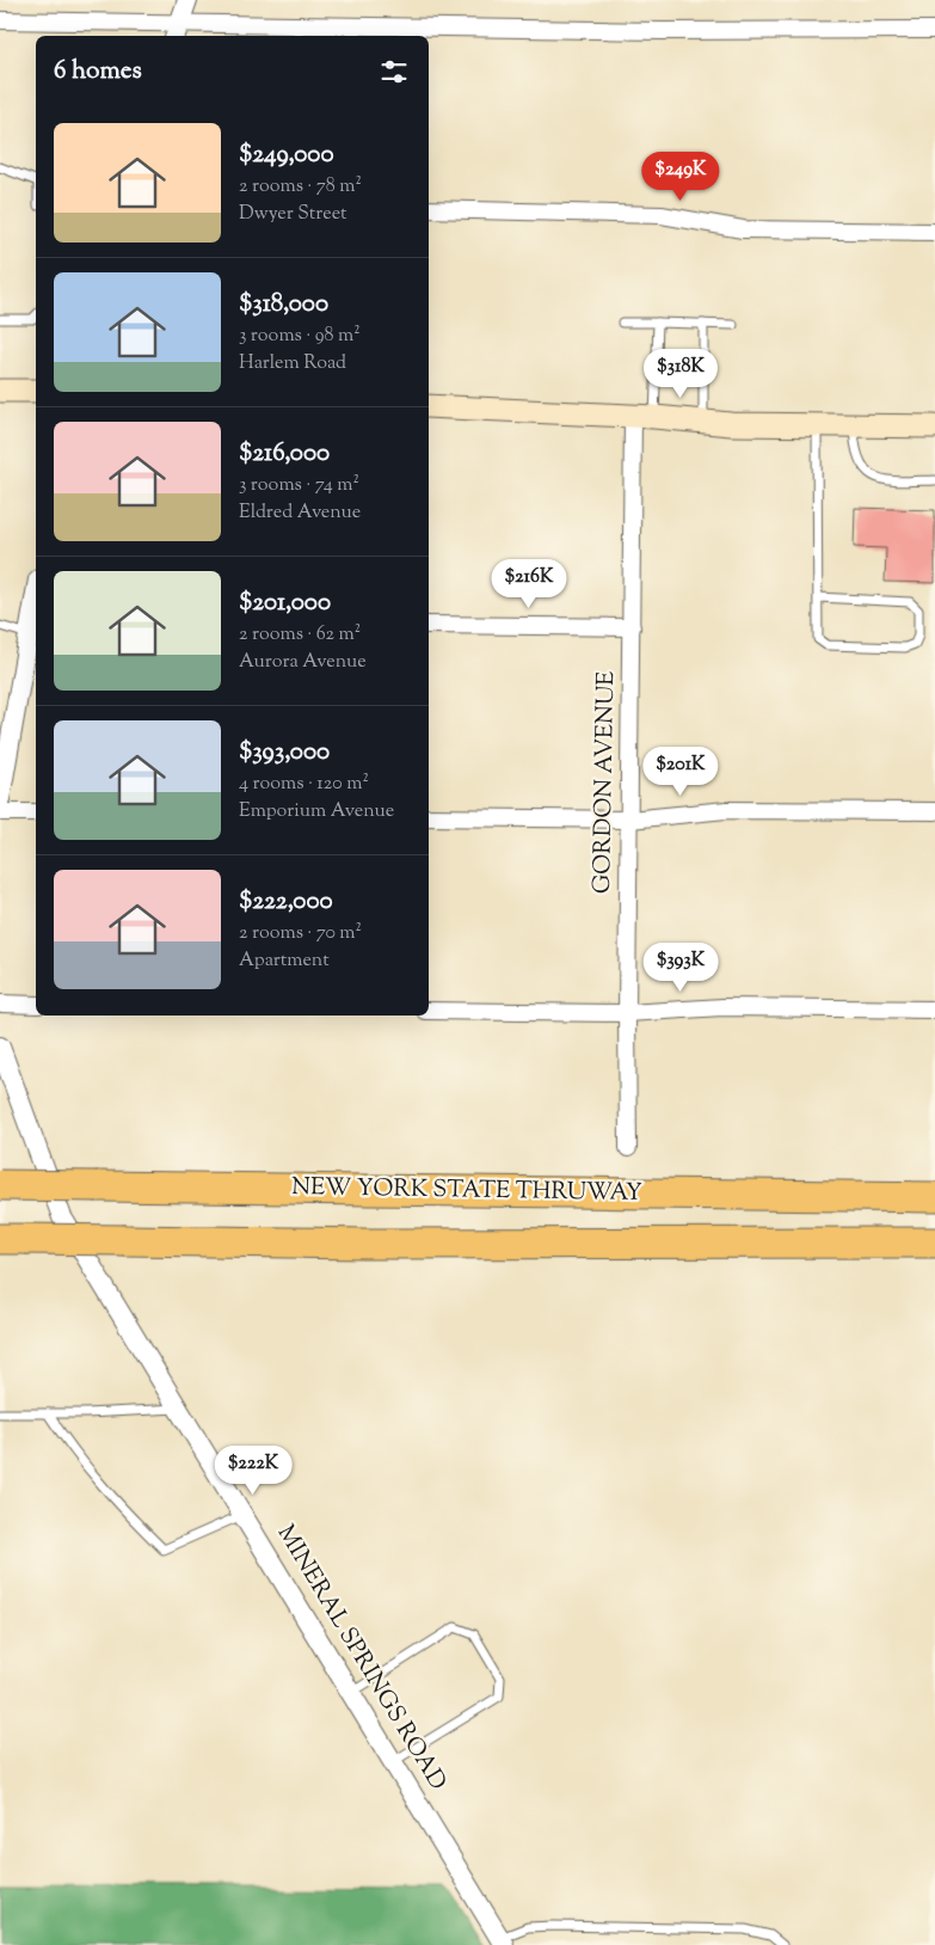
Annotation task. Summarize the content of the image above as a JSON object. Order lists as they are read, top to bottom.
{
  "streets": {
    "highway": ["NEW YORK STATE THRUWAY"],
    "street": ["GORDON AVENUE", "MINERAL SPRINGS ROAD"]
  },
  "page": {
    "heading": "6 homes",
    "list": [
      {
        "name": "$249,000",
        "note": "2 rooms · 78 m² · Dwyer Street"
      },
      {
        "name": "$318,000",
        "note": "3 rooms · 98 m² · Harlem Road"
      },
      {
        "name": "$216,000",
        "note": "3 rooms · 74 m² · Eldred Avenue"
      },
      {
        "name": "$201,000",
        "note": "2 rooms · 62 m² · Aurora Avenue"
      },
      {
        "name": "$393,000",
        "note": "4 rooms · 120 m² · Emporium Avenue"
      },
      {
        "name": "$222,000",
        "note": "2 rooms · 70 m² · Apartment"
      }
    ],
    "price": [
      "$249K",
      "$318K",
      "$216K",
      "$201K",
      "$393K",
      "$222K"
    ]
  }
}
